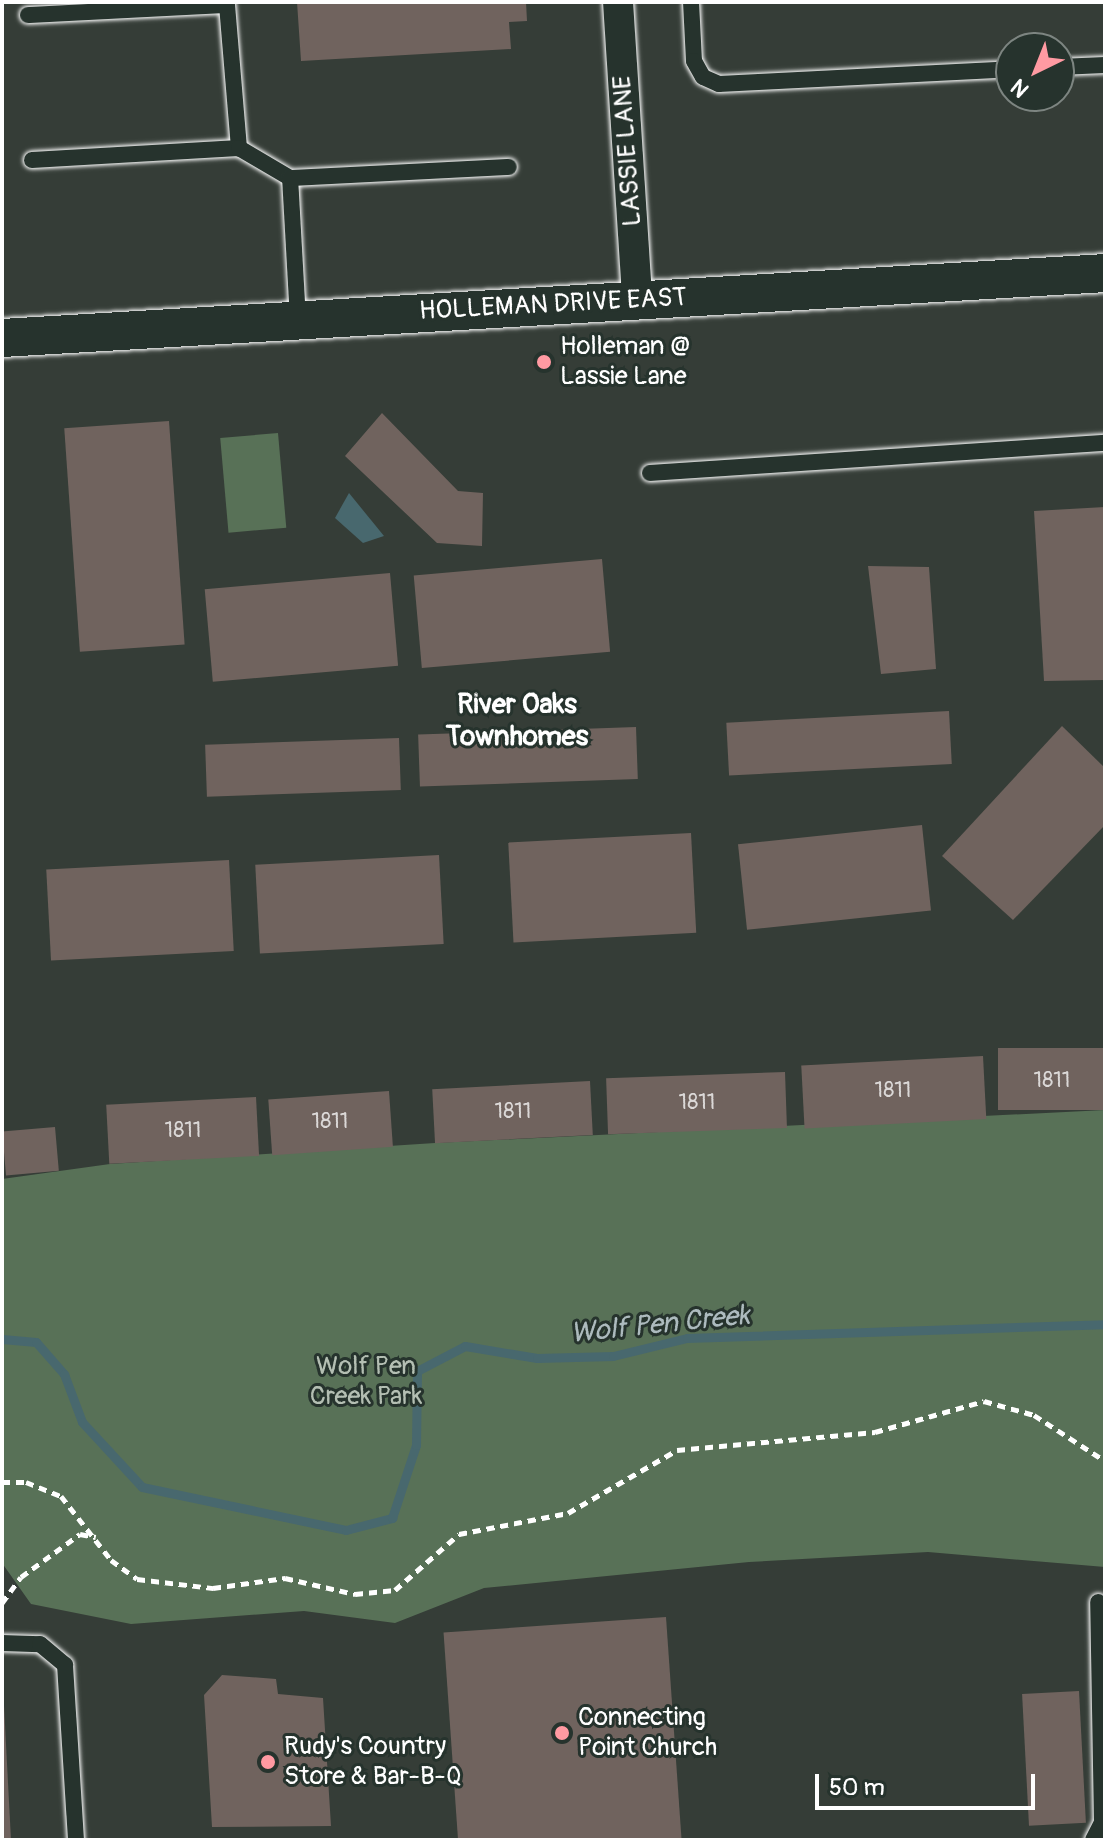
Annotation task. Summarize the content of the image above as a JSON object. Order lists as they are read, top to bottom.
{
  "streets": {
    "street": ["LASSIE LANE", "HOLLEMAN DRIVE EAST"]
  },
  "crossings": [
    ["LASSIE LANE", "HOLLEMAN DRIVE EAST"]
  ],
  "districts": ["River Oaks Townhomes"],
  "water": ["Wolf Pen Creek"],
  "parks": ["Wolf Pen Creek Park"],
  "places": ["Holleman @ Lassie Lane", "Connecting Point Church", "Rudy's Country Store & Bar-B-Q"],
  "house_numbers": [
    "1811",
    "1811",
    "1811",
    "1811",
    "1811",
    "1811"
  ],
  "scale_bar": "50 m",
  "north": "bottom left"
}
